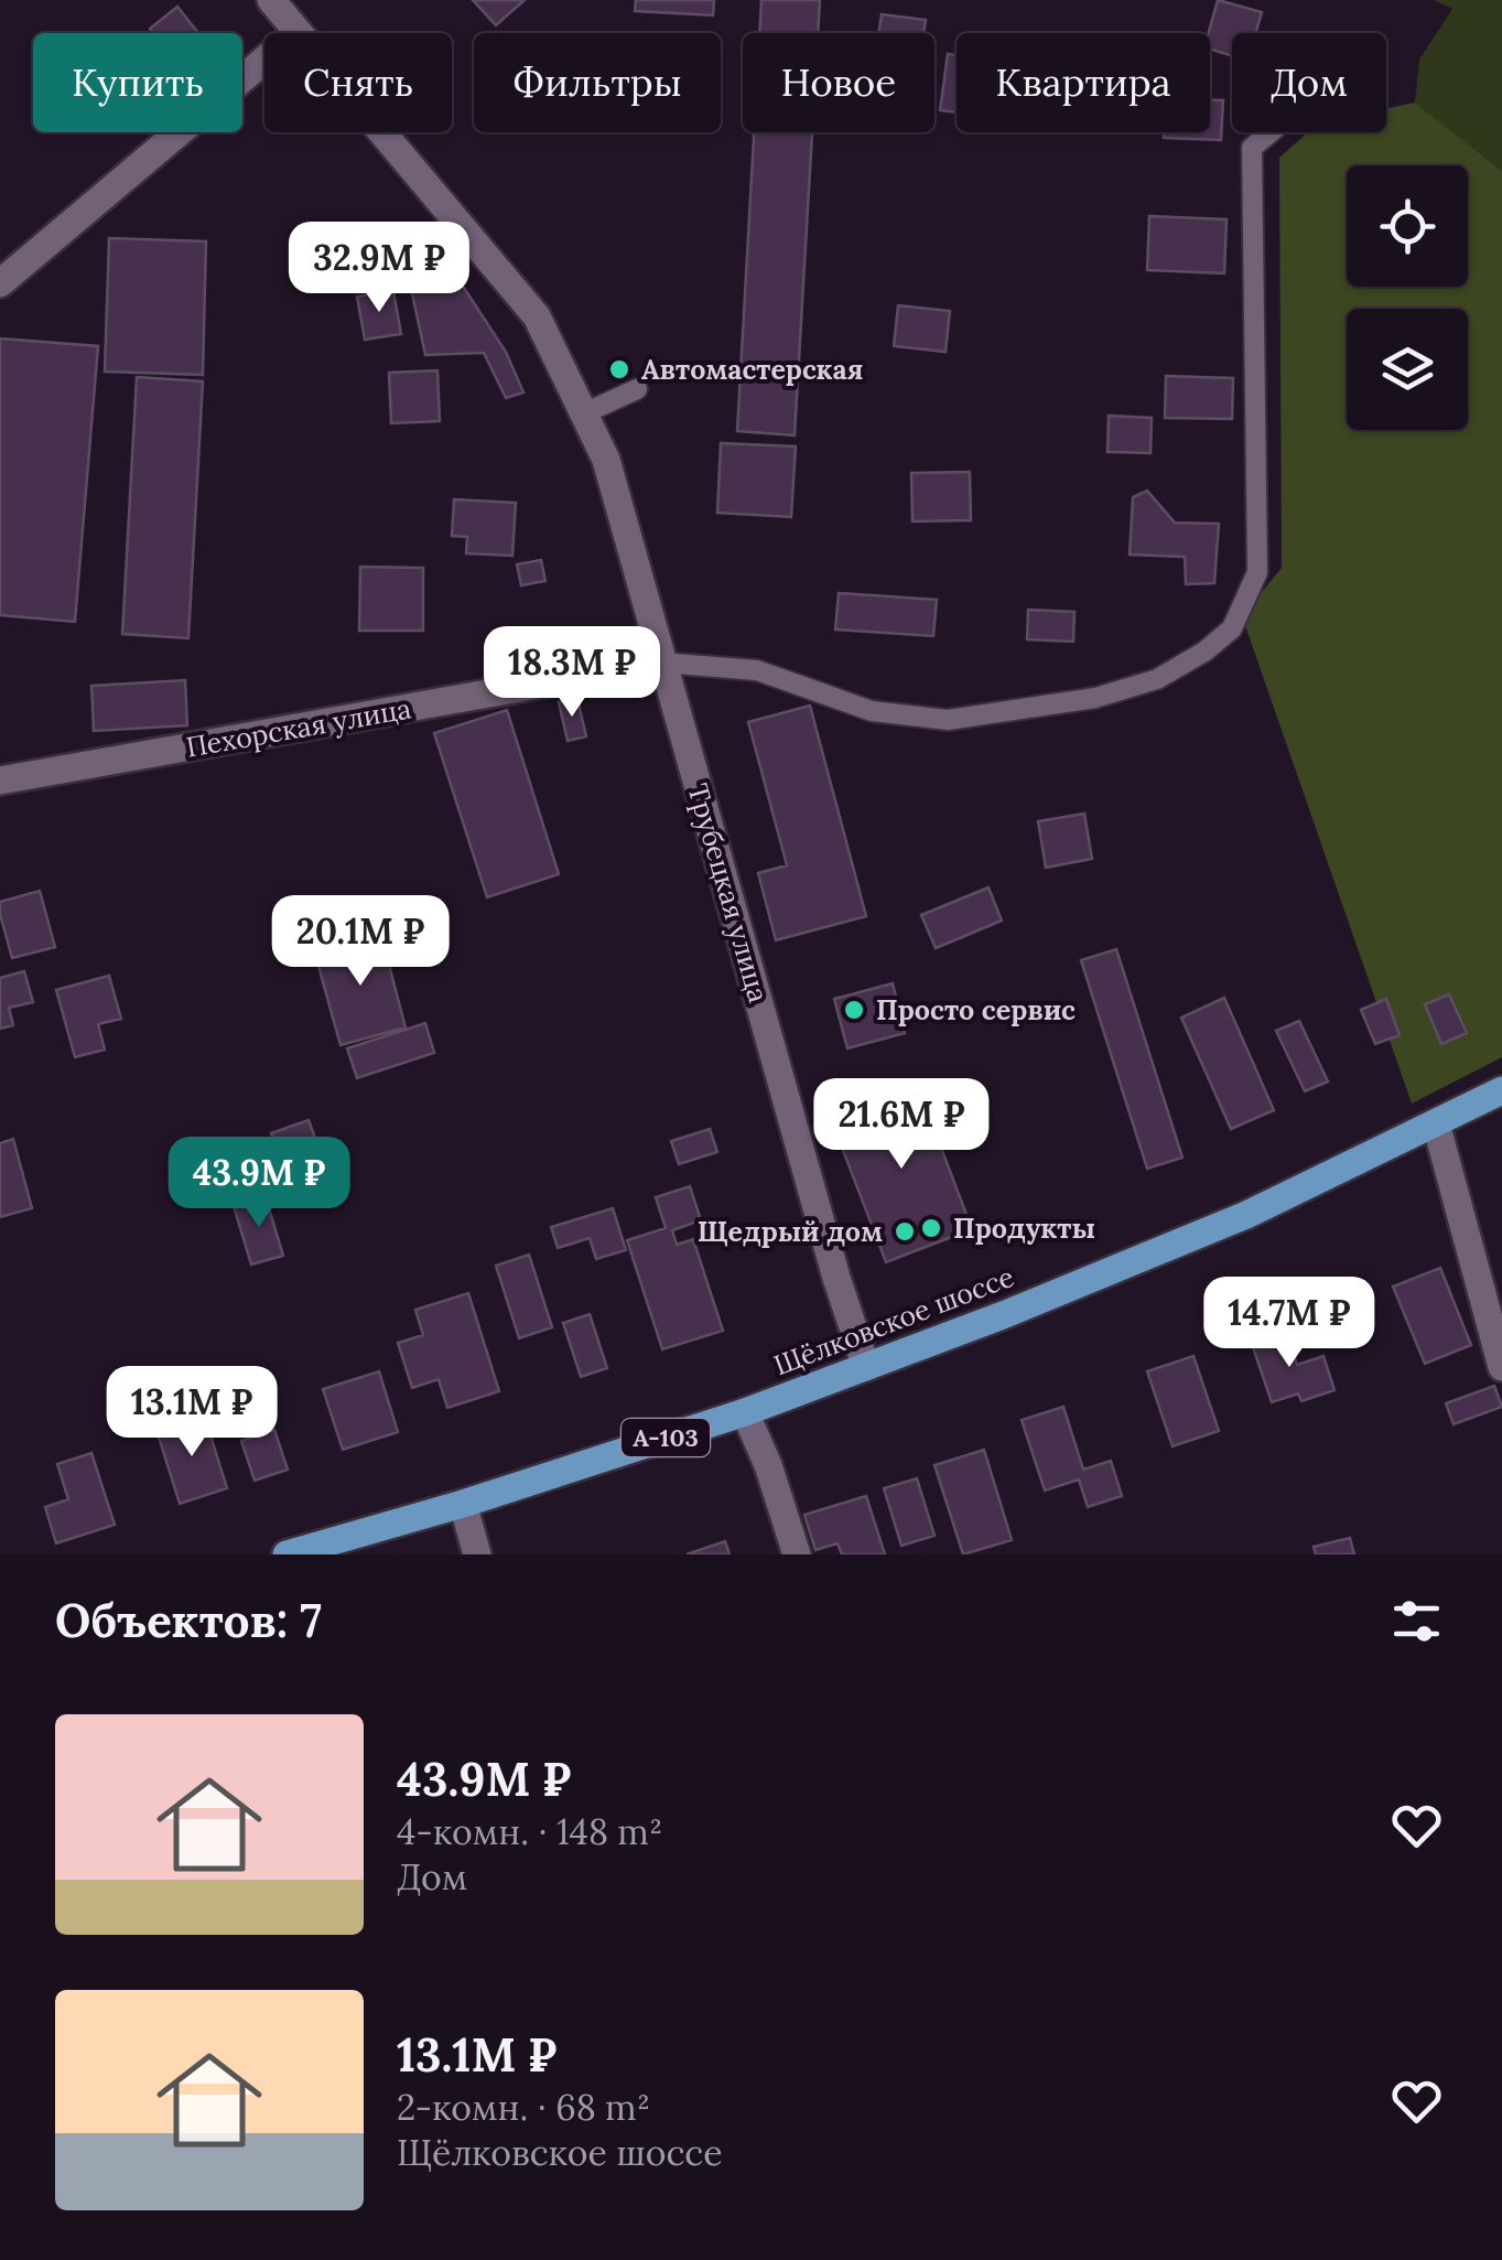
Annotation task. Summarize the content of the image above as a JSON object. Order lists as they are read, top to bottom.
{
  "streets": {
    "main road": ["Щёлковское шоссе", "А-103"],
    "street": ["Пехорская улица", "Трубецкая улица"]
  },
  "crossings": [
    ["Пехорская улица", "Трубецкая улица"],
    ["Трубецкая улица", "Щёлковское шоссе"]
  ],
  "places": [
    "Автомастерская",
    "Просто сервис",
    "Продукты",
    "Щедрый дом"
  ],
  "page": {
    "chip": [
      "Купить",
      "Снять",
      "Фильтры",
      "Новое",
      "Квартира",
      "Дом"
    ],
    "price": [
      "32.9M ₽",
      "18.3M ₽",
      "20.1M ₽",
      "21.6M ₽",
      "43.9M ₽",
      "14.7M ₽",
      "13.1M ₽"
    ],
    "heading": "Объектов: 7",
    "list": [
      {
        "name": "43.9M ₽",
        "note": "4-комн. · 148 m² · Дом"
      },
      {
        "name": "13.1M ₽",
        "note": "2-комн. · 68 m² · Щёлковское шоссе"
      }
    ]
  }
}
